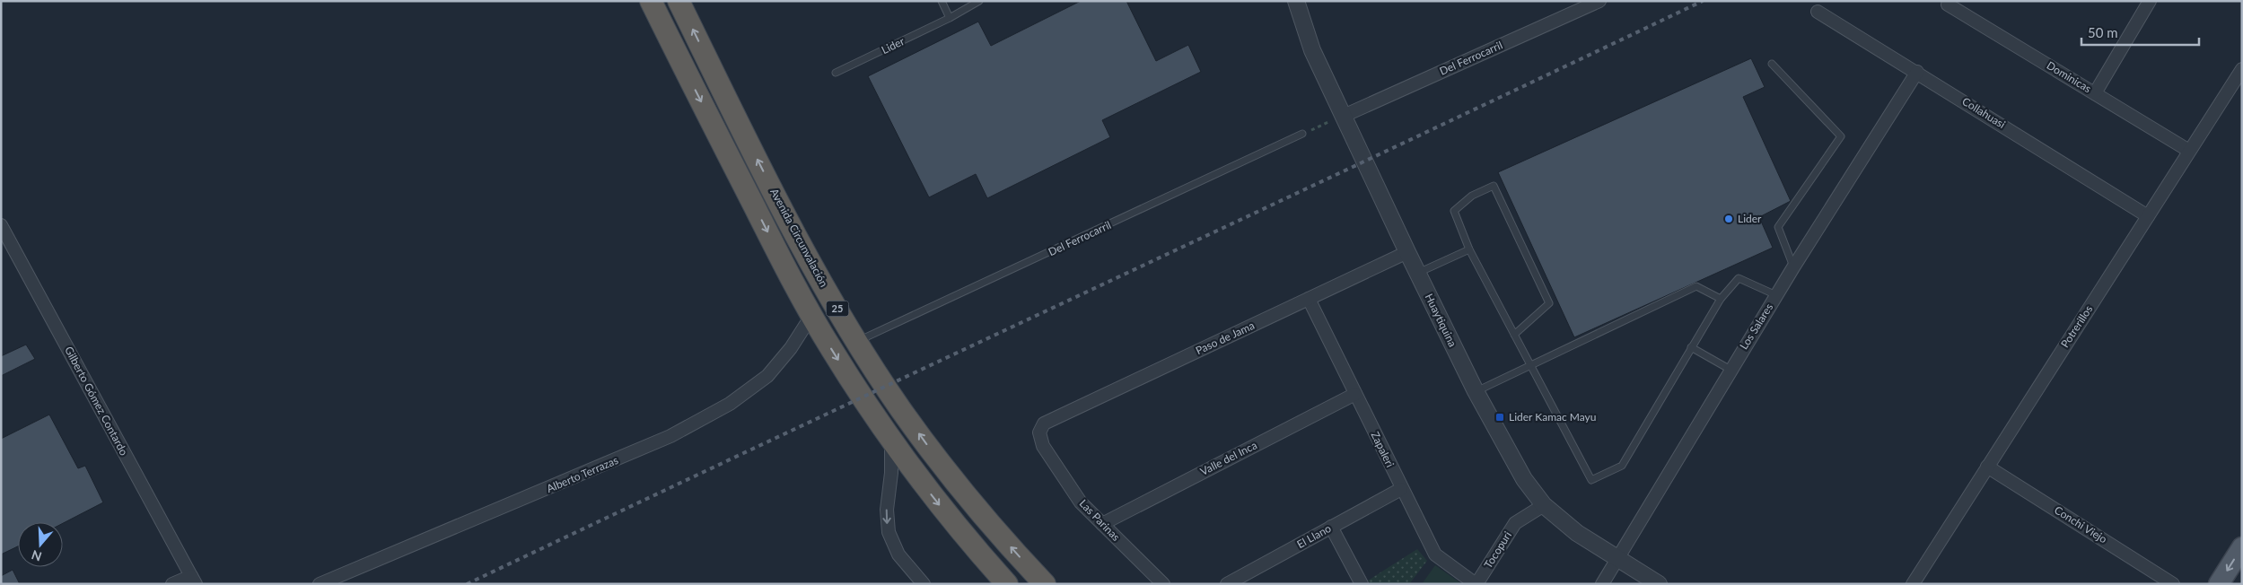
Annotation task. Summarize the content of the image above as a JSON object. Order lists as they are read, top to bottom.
{
  "streets": {
    "highway": ["Avenida Circunvalación", "25"],
    "street": [
      "Del Ferrocarril",
      "Dominicas",
      "Collahuasi",
      "Huaytiquina",
      "Los Salares",
      "Potrerillos",
      "Paso de Jama",
      "Gilberto Gómez Contardo",
      "Zapaleri",
      "Valle del Inca",
      "Alberto Terrazas",
      "Las Parinas",
      "Conchi Viejo",
      "El Llano",
      "Tocopuri"
    ],
    "lane": ["Lider"]
  },
  "crossings": [
    ["Del Ferrocarril", "Avenida Circunvalación"],
    ["Del Ferrocarril", "Huaytiquina"],
    ["Dominicas", "Potrerillos"],
    ["Collahuasi", "Los Salares"],
    ["Collahuasi", "Potrerillos"],
    ["25", "Alberto Terrazas"],
    ["Huaytiquina", "Los Salares"],
    ["Huaytiquina", "Paso de Jama"],
    ["Huaytiquina", "Tocopuri"],
    ["Potrerillos", "Conchi Viejo"],
    ["Paso de Jama", "Zapaleri"],
    ["Paso de Jama", "Las Parinas"],
    ["Zapaleri", "Valle del Inca"],
    ["Zapaleri", "El Llano"],
    ["Zapaleri", "Tocopuri"],
    ["Valle del Inca", "Las Parinas"]
  ],
  "places": {
    "other": ["Lider"],
    "transit": ["Lider Kamac Mayu"]
  },
  "scale_bar": "50 m",
  "north": "bottom"
}
